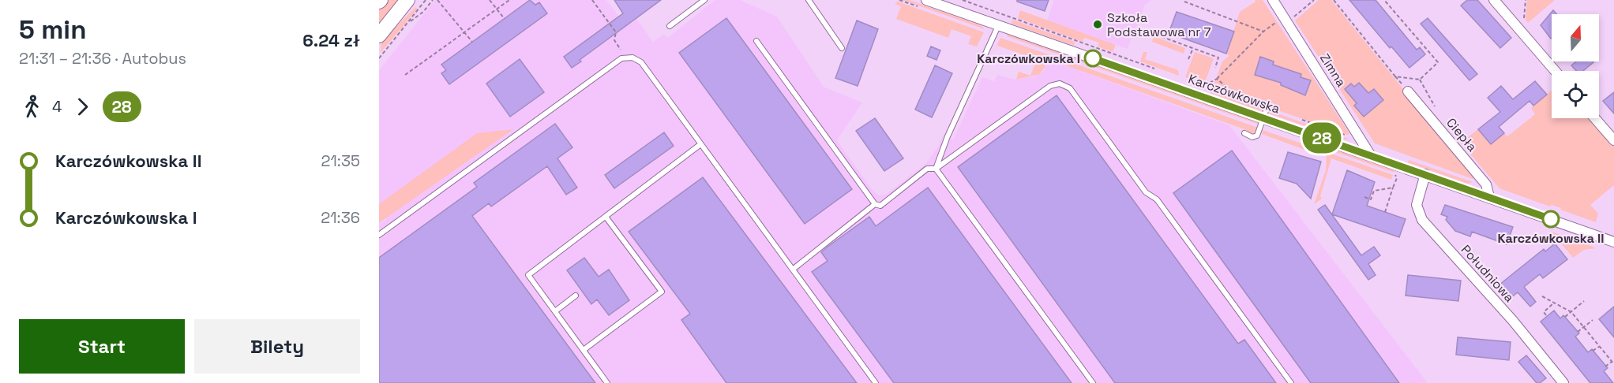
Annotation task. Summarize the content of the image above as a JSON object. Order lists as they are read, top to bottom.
{
  "streets": {
    "street": [
      "Zimna",
      "Karczówkowska",
      "Ciepła",
      "Południowa"
    ]
  },
  "crossings": [
    ["Zimna", "Karczówkowska"],
    ["Karczówkowska", "Ciepła"],
    ["Karczówkowska", "Południowa"]
  ],
  "places": ["Szkoła Podstawowa nr 7", "Karczówkowska I", "Karczówkowska II"],
  "lines": ["bus line 28"],
  "north": "top",
  "page": {
    "heading": ["5 min", "21:31 – 21:36 · Autobus", "6.24 zł"],
    "on_map": "28",
    "legs": ["4", "28"],
    "list": [
      {
        "name": "Karczówkowska II",
        "value": "21:35"
      },
      {
        "name": "Karczówkowska I",
        "value": "21:36"
      }
    ],
    "buttons": ["Start", "Bilety"]
  }
}
